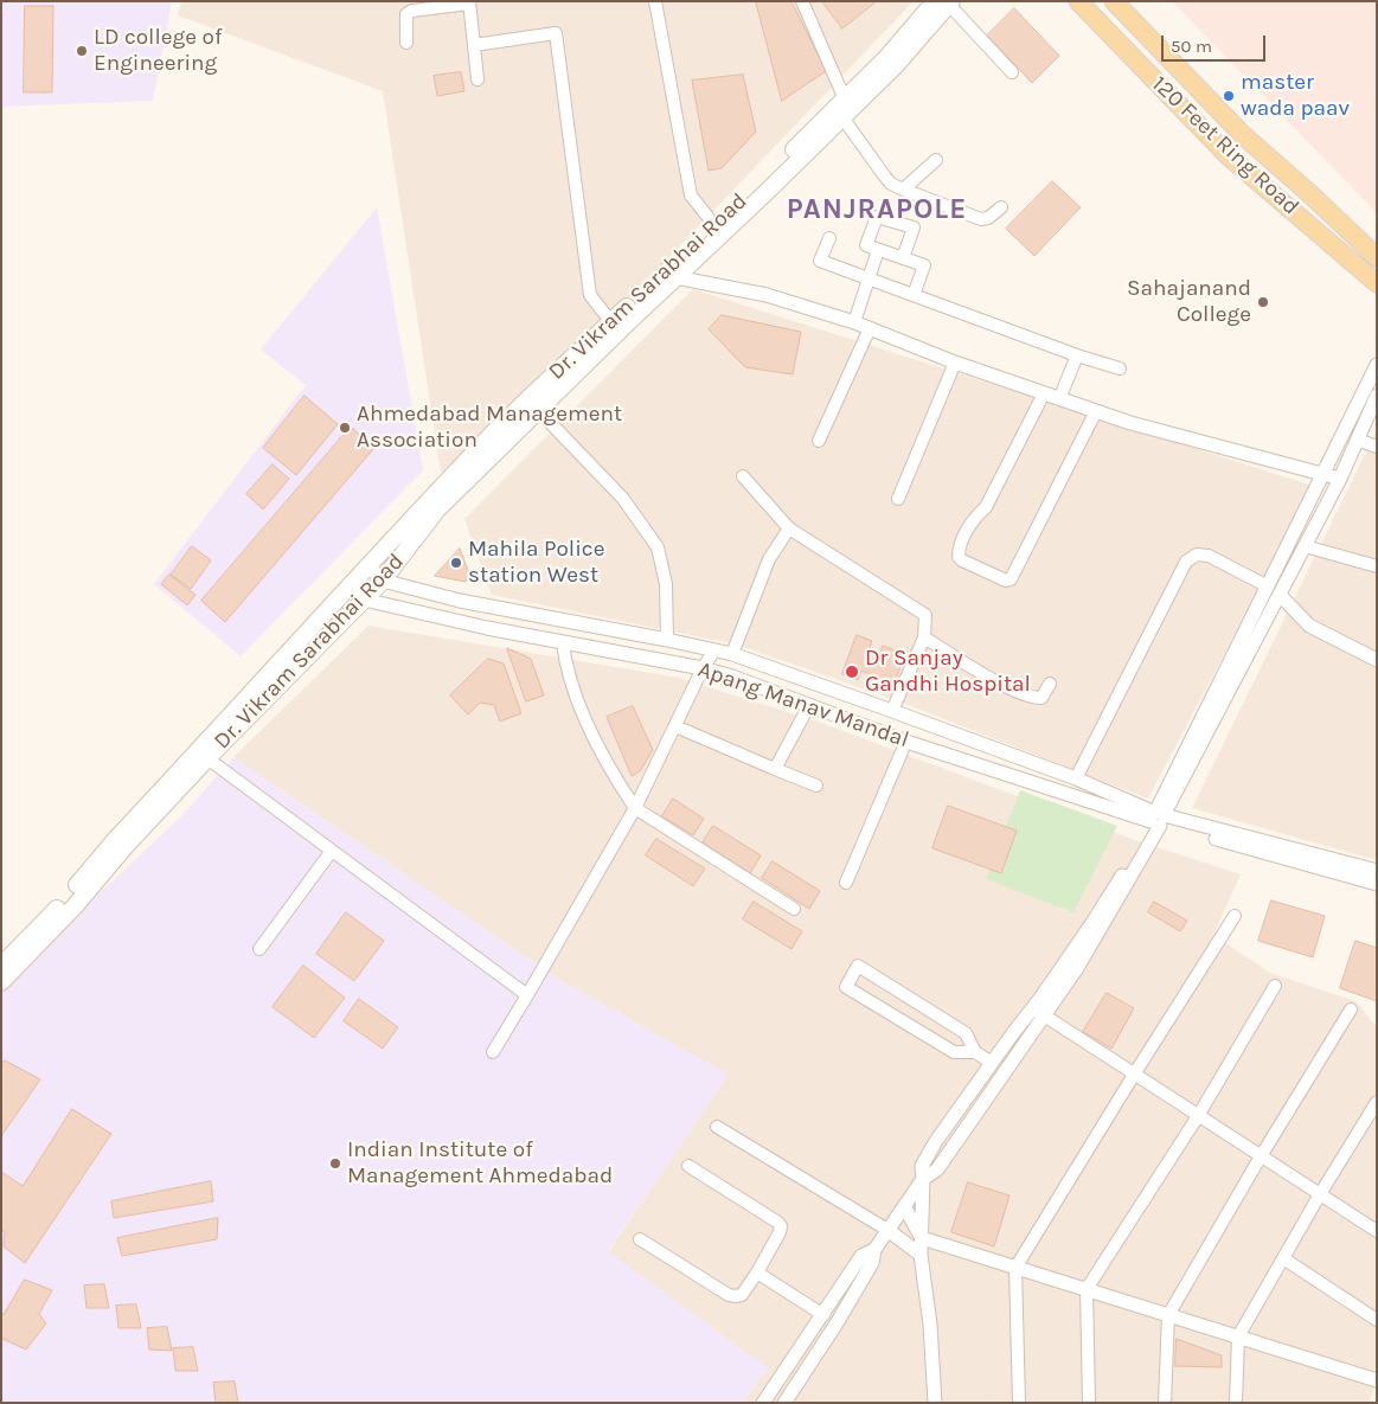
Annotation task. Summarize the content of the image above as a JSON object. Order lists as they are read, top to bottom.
{
  "streets": {
    "main road": ["120 Feet Ring Road", "Dr. Vikram Sarabhai Road"],
    "street": ["Apang Manav Mandal"]
  },
  "crossings": [
    ["Dr. Vikram Sarabhai Road", "Apang Manav Mandal"]
  ],
  "districts": ["PANJRAPOLE"],
  "places": [
    "LD college of Engineering",
    "master wada paav",
    "Sahajanand College",
    "Ahmedabad Management Association",
    "Mahila Police station West",
    "Dr Sanjay Gandhi Hospital",
    "Indian Institute of Management Ahmedabad"
  ],
  "scale_bar": "50 m"
}
